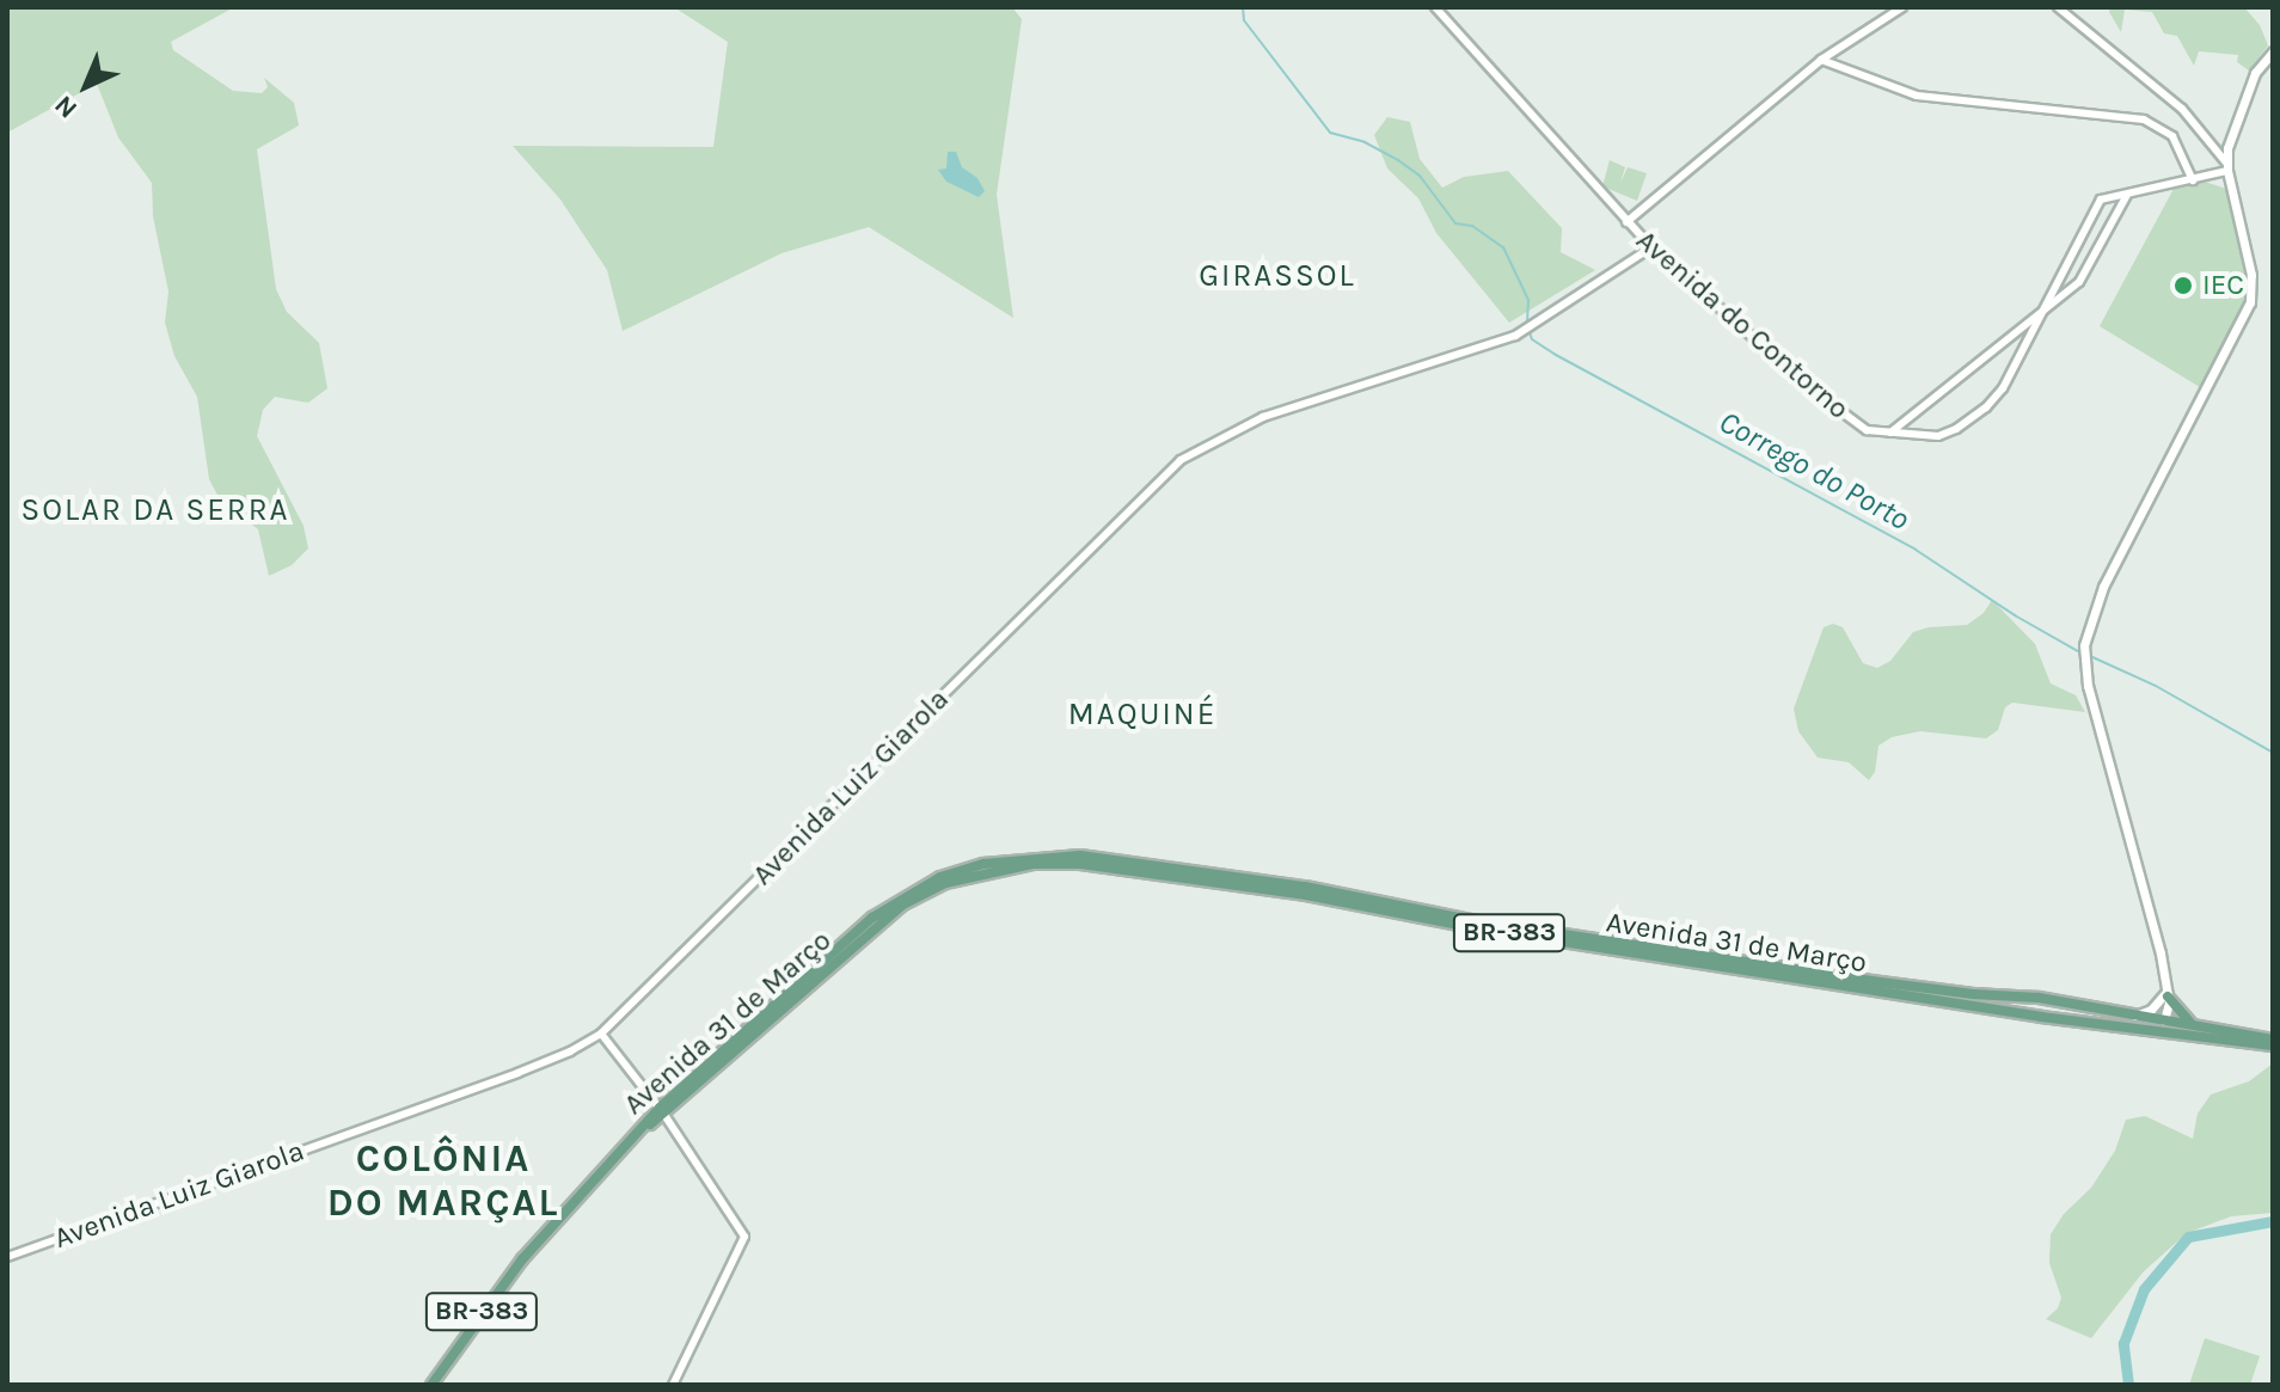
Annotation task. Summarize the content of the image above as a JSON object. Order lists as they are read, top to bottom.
{
  "streets": {
    "main road": ["BR-383", "Avenida 31 de Março"],
    "street": ["Avenida do Contorno", "Avenida Luiz Giarola"]
  },
  "crossings": [
    ["Avenida do Contorno", "Avenida Luiz Giarola"]
  ],
  "districts": [
    "GIRASSOL",
    "SOLAR DA SERRA",
    "MAQUINÉ",
    "COLÔNIA DO MARÇAL"
  ],
  "water": ["Corrego do Porto"],
  "places": ["IEC"],
  "north": "bottom left"
}
